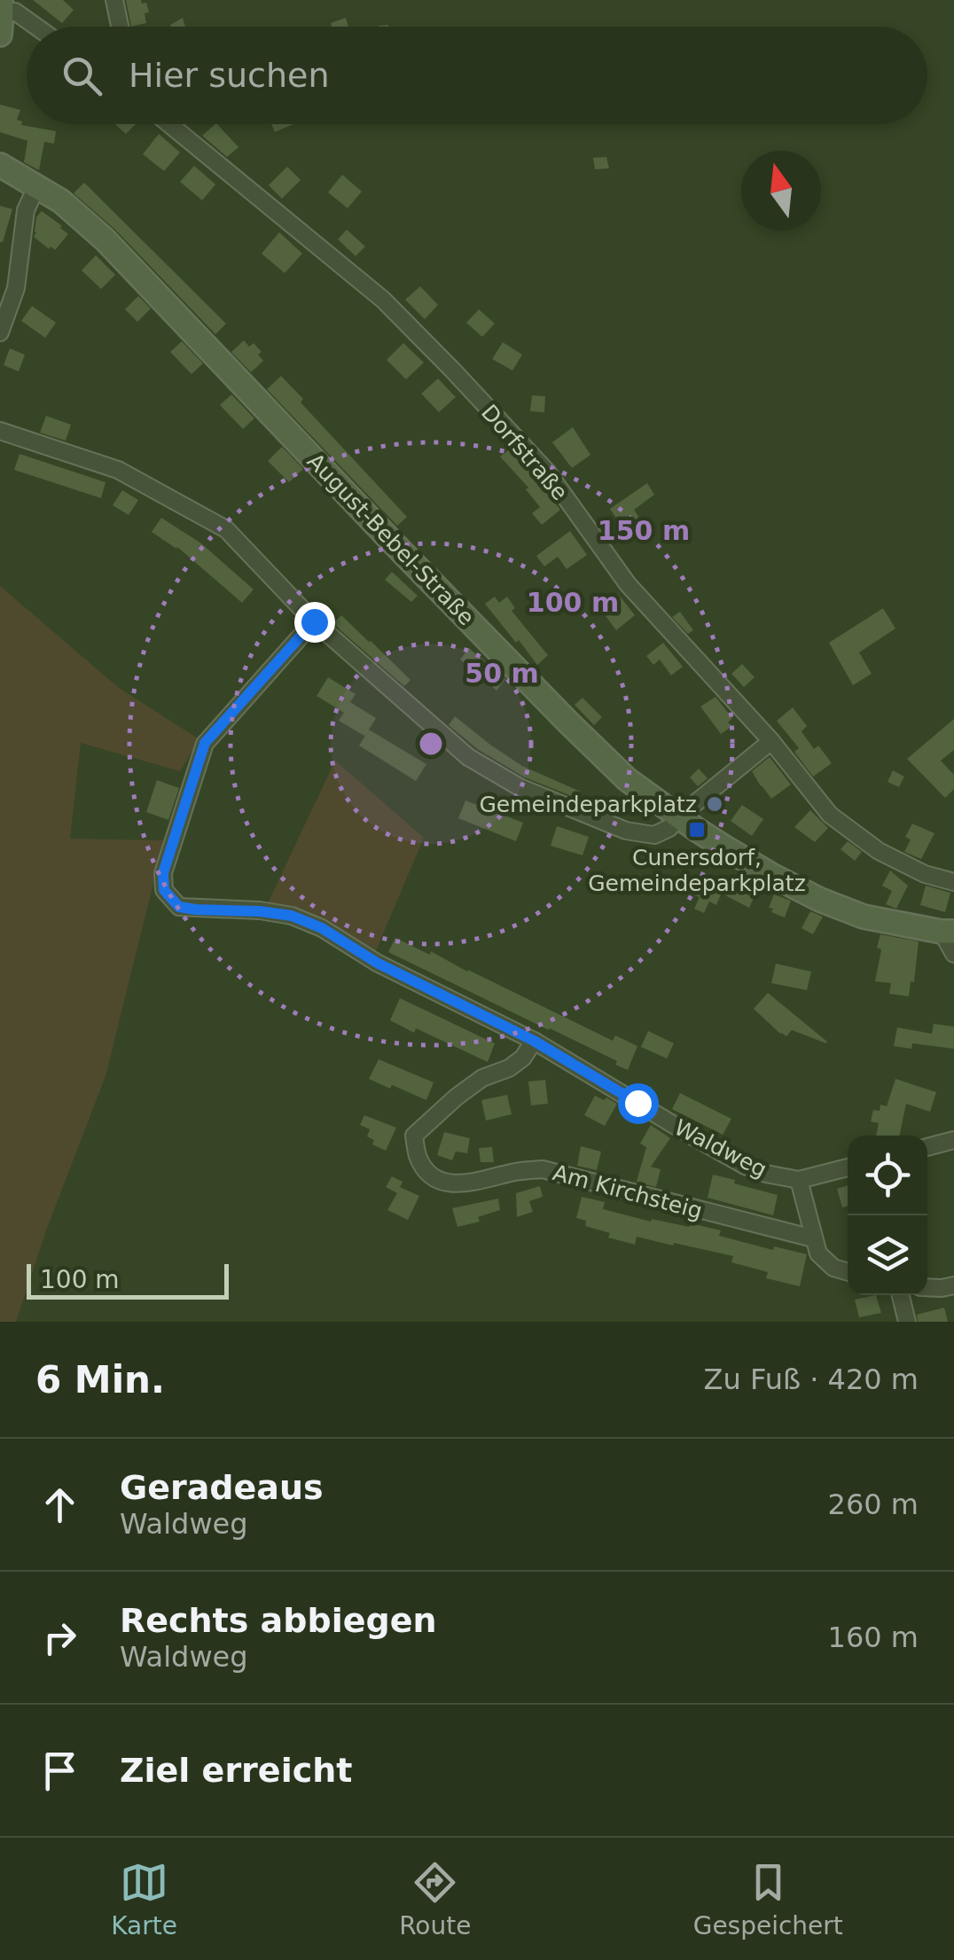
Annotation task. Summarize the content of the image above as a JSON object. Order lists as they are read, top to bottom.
{
  "streets": {
    "main road": ["August-Bebel-Straße"],
    "street": ["Dorfstraße", "Waldweg", "Am Kirchsteig"]
  },
  "crossings": [
    ["Waldweg", "Am Kirchsteig"]
  ],
  "places": {
    "other": ["Gemeindeparkplatz"],
    "transit": ["Cunersdorf, Gemeindeparkplatz"]
  },
  "scale_bar": "100 m",
  "north": "top",
  "page": {
    "search": "Hier suchen",
    "scale": "100 m",
    "heading": ["6 Min.", "Zu Fuß · 420 m"],
    "list": [
      ["Geradeaus", "Waldweg", "260 m"],
      ["Rechts abbiegen", "Waldweg", "160 m"],
      "Ziel erreicht"
    ],
    "nav": ["Karte", "Route", "Gespeichert"]
  },
  "rings": ["150 m", "100 m", "50 m"]
}
